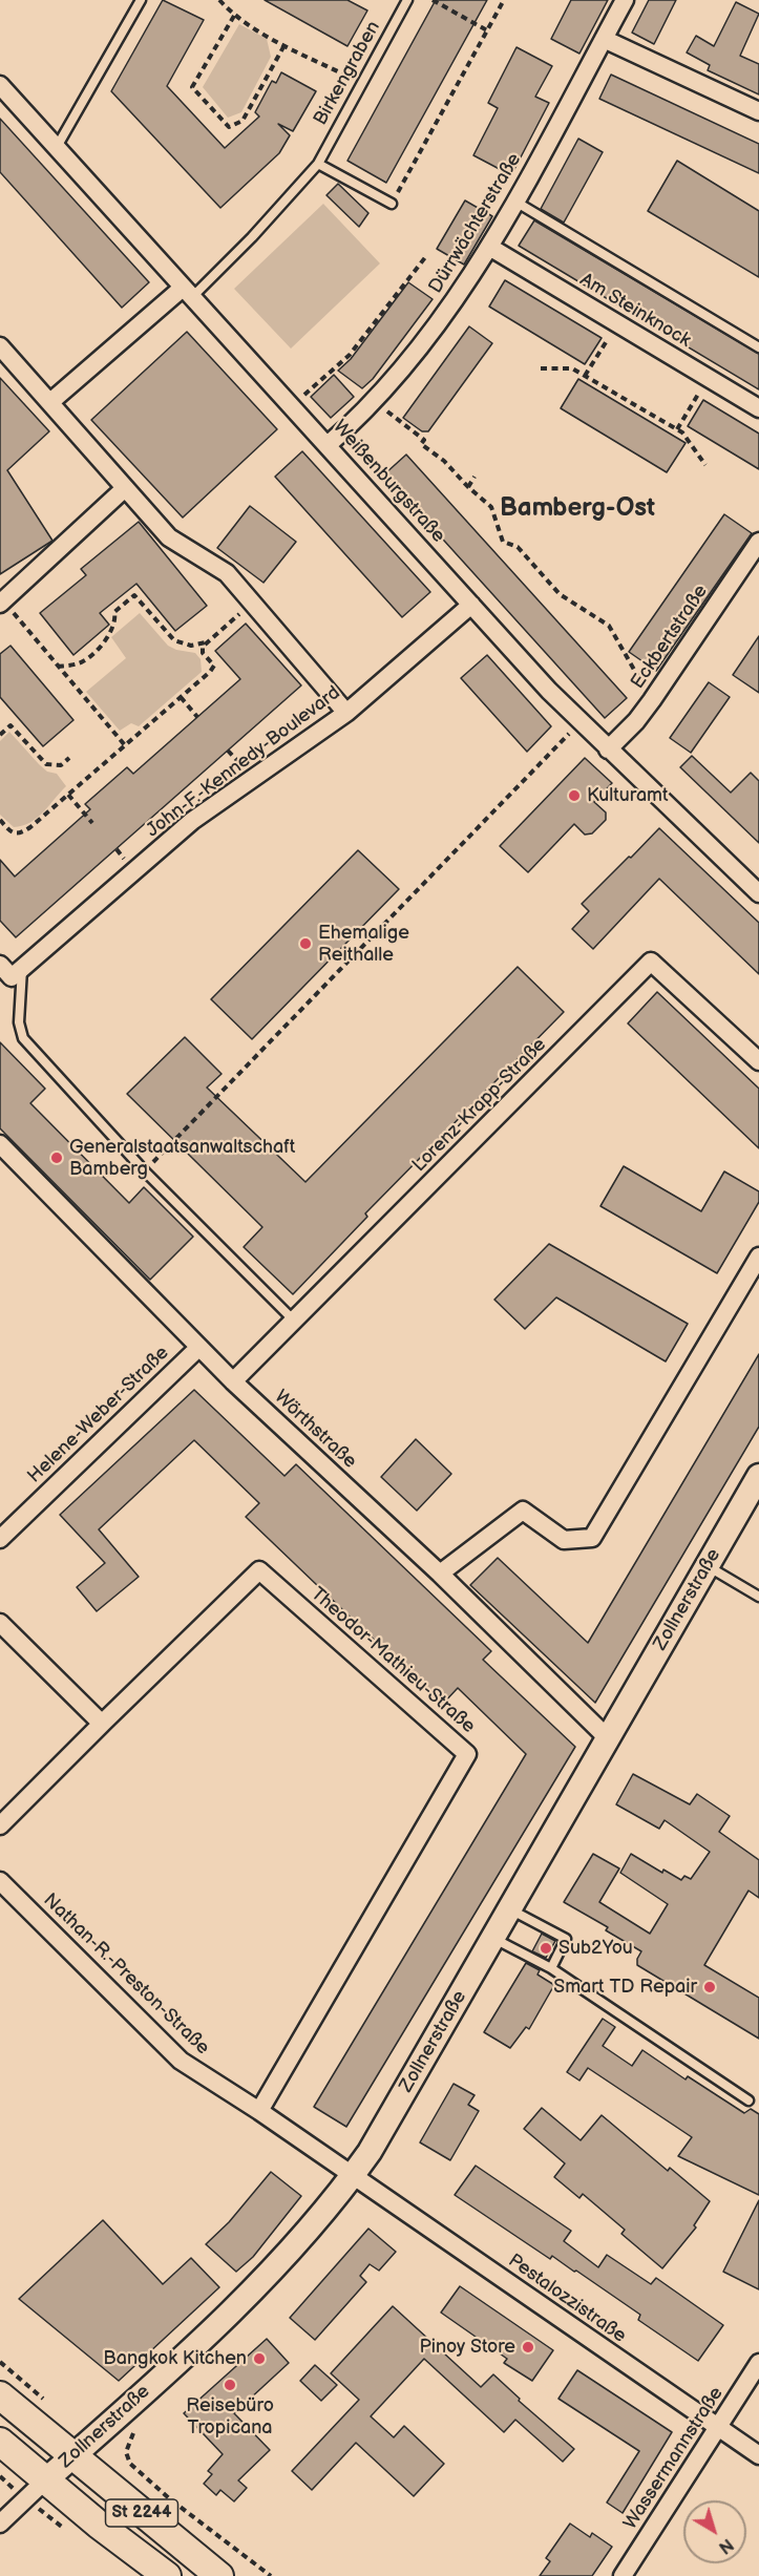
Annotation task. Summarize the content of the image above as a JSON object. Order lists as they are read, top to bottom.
{
  "streets": {
    "main road": ["St 2244"],
    "street": [
      "Dürrwächterstraße",
      "Am Steinknock",
      "Weißenburgstraße",
      "Eckbertstraße",
      "John-F.-Kennedy-Boulevard",
      "Lorenz-Krapp-Straße",
      "Helene-Weber-Straße",
      "Wörthstraße",
      "Zollnerstraße",
      "Theodor-Mathieu-Straße",
      "Nathan-R.-Preston-Straße",
      "Pestalozzistraße",
      "Wassermannstraße"
    ],
    "lane": ["Birkengraben"]
  },
  "crossings": [
    ["Birkengraben", "Weißenburgstraße"],
    ["Dürrwächterstraße", "Am Steinknock"],
    ["Dürrwächterstraße", "Weißenburgstraße"],
    ["Weißenburgstraße", "Eckbertstraße"],
    ["Weißenburgstraße", "John-F.-Kennedy-Boulevard"],
    ["Lorenz-Krapp-Straße", "Wörthstraße"],
    ["Helene-Weber-Straße", "Wörthstraße"],
    ["Wörthstraße", "Zollnerstraße"],
    ["Zollnerstraße", "Nathan-R.-Preston-Straße"],
    ["Zollnerstraße", "Pestalozzistraße"],
    ["Zollnerstraße", "St 2244"],
    ["Theodor-Mathieu-Straße", "Nathan-R.-Preston-Straße"],
    ["Nathan-R.-Preston-Straße", "Pestalozzistraße"],
    ["Pestalozzistraße", "Wassermannstraße"]
  ],
  "districts": ["Bamberg-Ost"],
  "places": [
    "Kulturamt",
    "Ehemalige Reithalle",
    "Generalstaatsanwaltschaft Bamberg",
    "Sub2You",
    "Smart TD Repair",
    "Pinoy Store",
    "Bangkok Kitchen",
    "Reisebüro Tropicana"
  ],
  "north": "bottom right"
}
